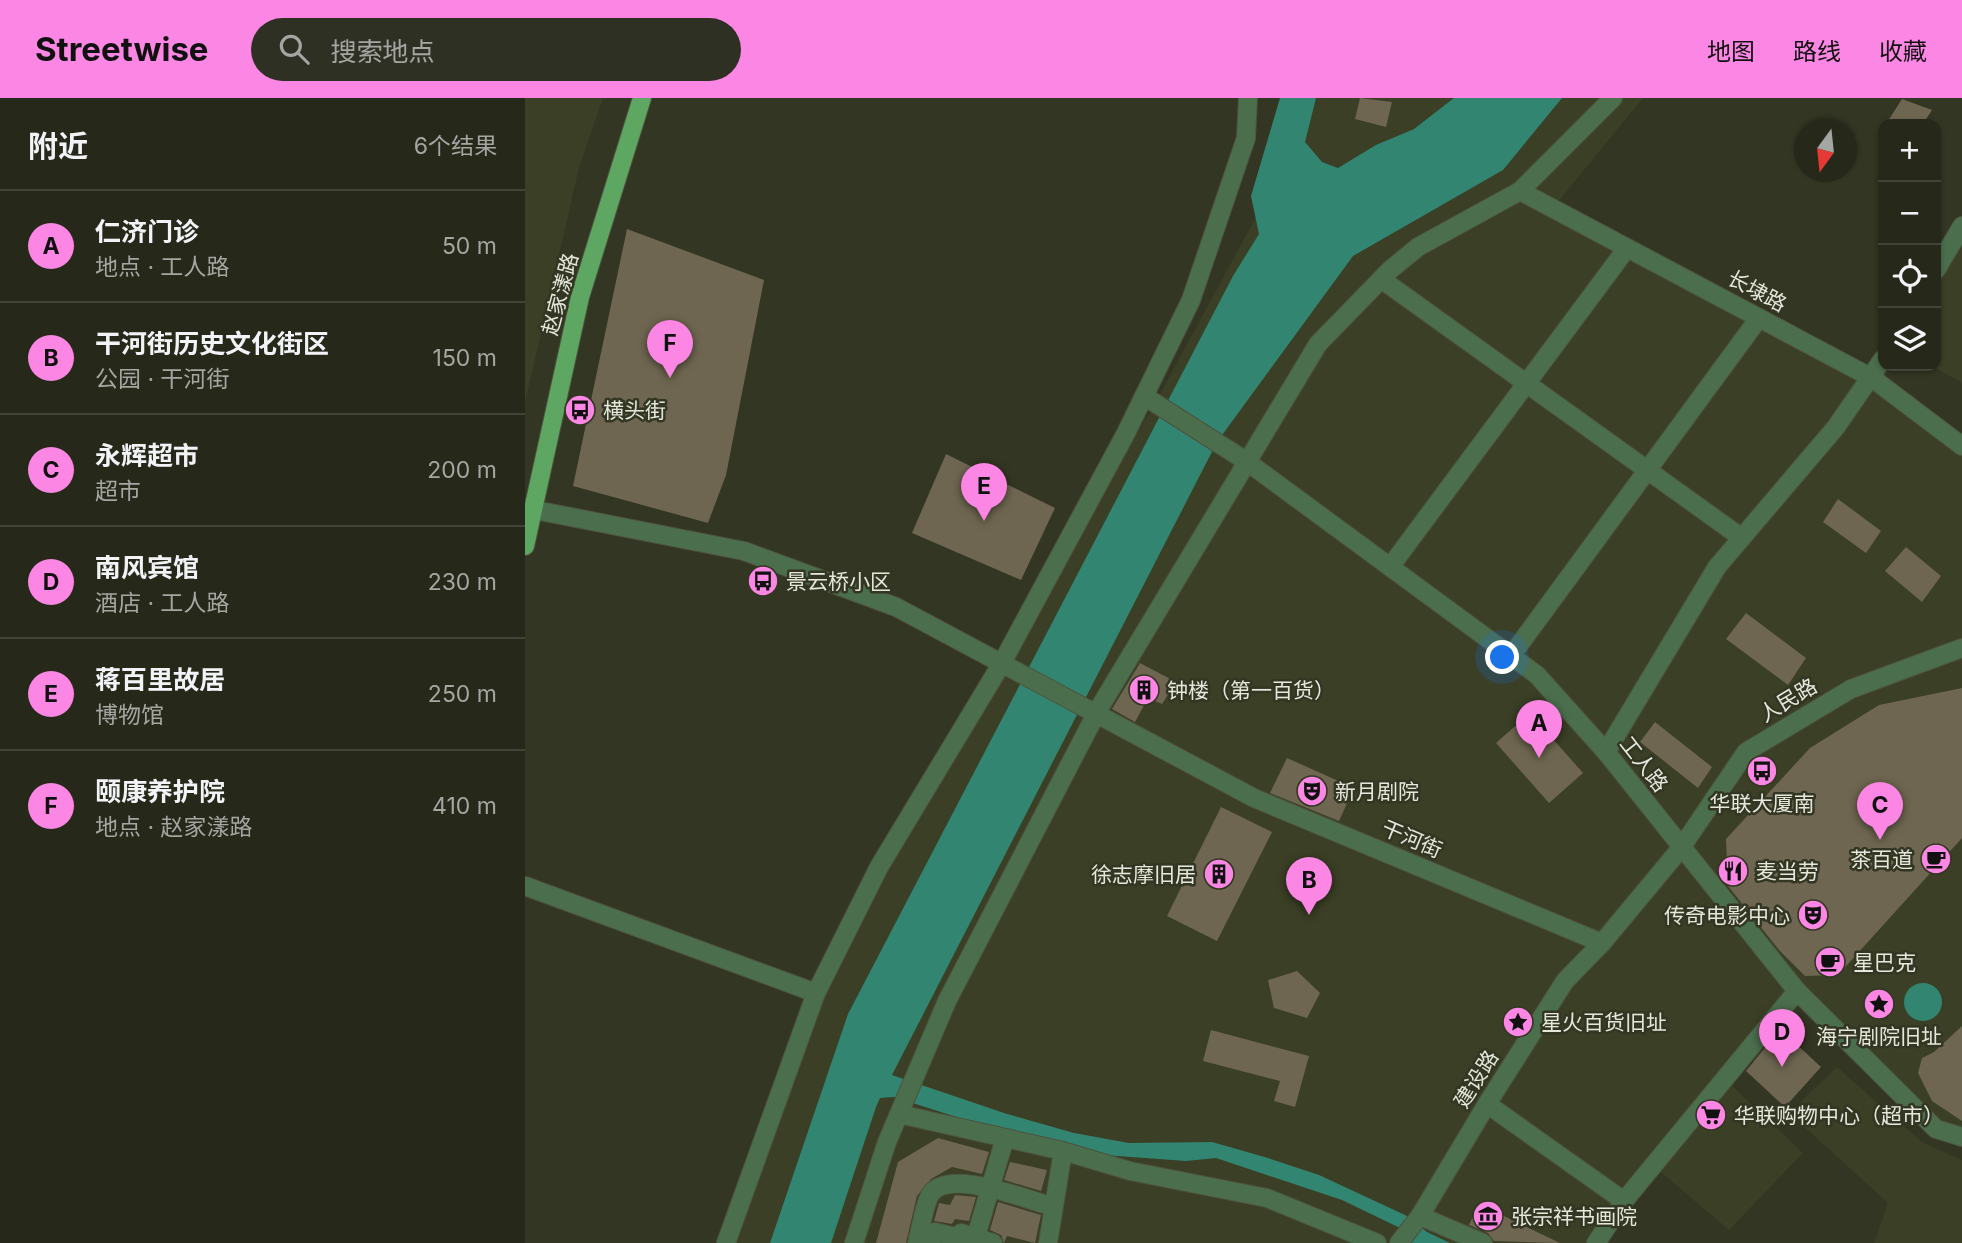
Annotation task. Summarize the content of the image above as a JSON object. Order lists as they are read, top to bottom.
{
  "streets": {
    "main road": ["赵家漾路"],
    "street": [
      "长埭路",
      "人民路",
      "工人路",
      "干河街",
      "建设路"
    ]
  },
  "crossings": [
    ["赵家漾路", "干河街"],
    ["人民路", "工人路"],
    ["人民路", "建设路"],
    ["工人路", "建设路"],
    ["干河街", "建设路"]
  ],
  "places": {
    "bus stop": ["横头街", "景云桥小区", "华联大厦南"],
    "building": ["钟楼（第一百货）", "徐志摩旧居"],
    "theatre": ["新月剧院", "传奇电影中心"],
    "cafe": ["茶百道", "星巴克"],
    "restaurant": ["麦当劳"],
    "place": ["海宁剧院旧址", "星火百货旧址"],
    "supermarket": ["华联购物中心（超市）"],
    "museum": ["张宗祥书画院"]
  },
  "north": "bottom",
  "page": {
    "header": "Streetwise",
    "search": "搜索地点",
    "nav": ["地图", "路线", "收藏"],
    "heading": ["附近", "6个结果"],
    "map_buttons": ["+", "−"],
    "list": [
      {
        "mark": "A",
        "name": "仁济门诊",
        "note": "地点 · 工人路",
        "value": "50 m"
      },
      {
        "mark": "B",
        "name": "干河街历史文化街区",
        "note": "公园 · 干河街",
        "value": "150 m"
      },
      {
        "mark": "C",
        "name": "永辉超市",
        "note": "超市",
        "value": "200 m"
      },
      {
        "mark": "D",
        "name": "南风宾馆",
        "note": "酒店 · 工人路",
        "value": "230 m"
      },
      {
        "mark": "E",
        "name": "蒋百里故居",
        "note": "博物馆",
        "value": "250 m"
      },
      {
        "mark": "F",
        "name": "颐康养护院",
        "note": "地点 · 赵家漾路",
        "value": "410 m"
      }
    ],
    "pins": [
      "F",
      "E",
      "A",
      "C",
      "B",
      "D"
    ]
  }
}
